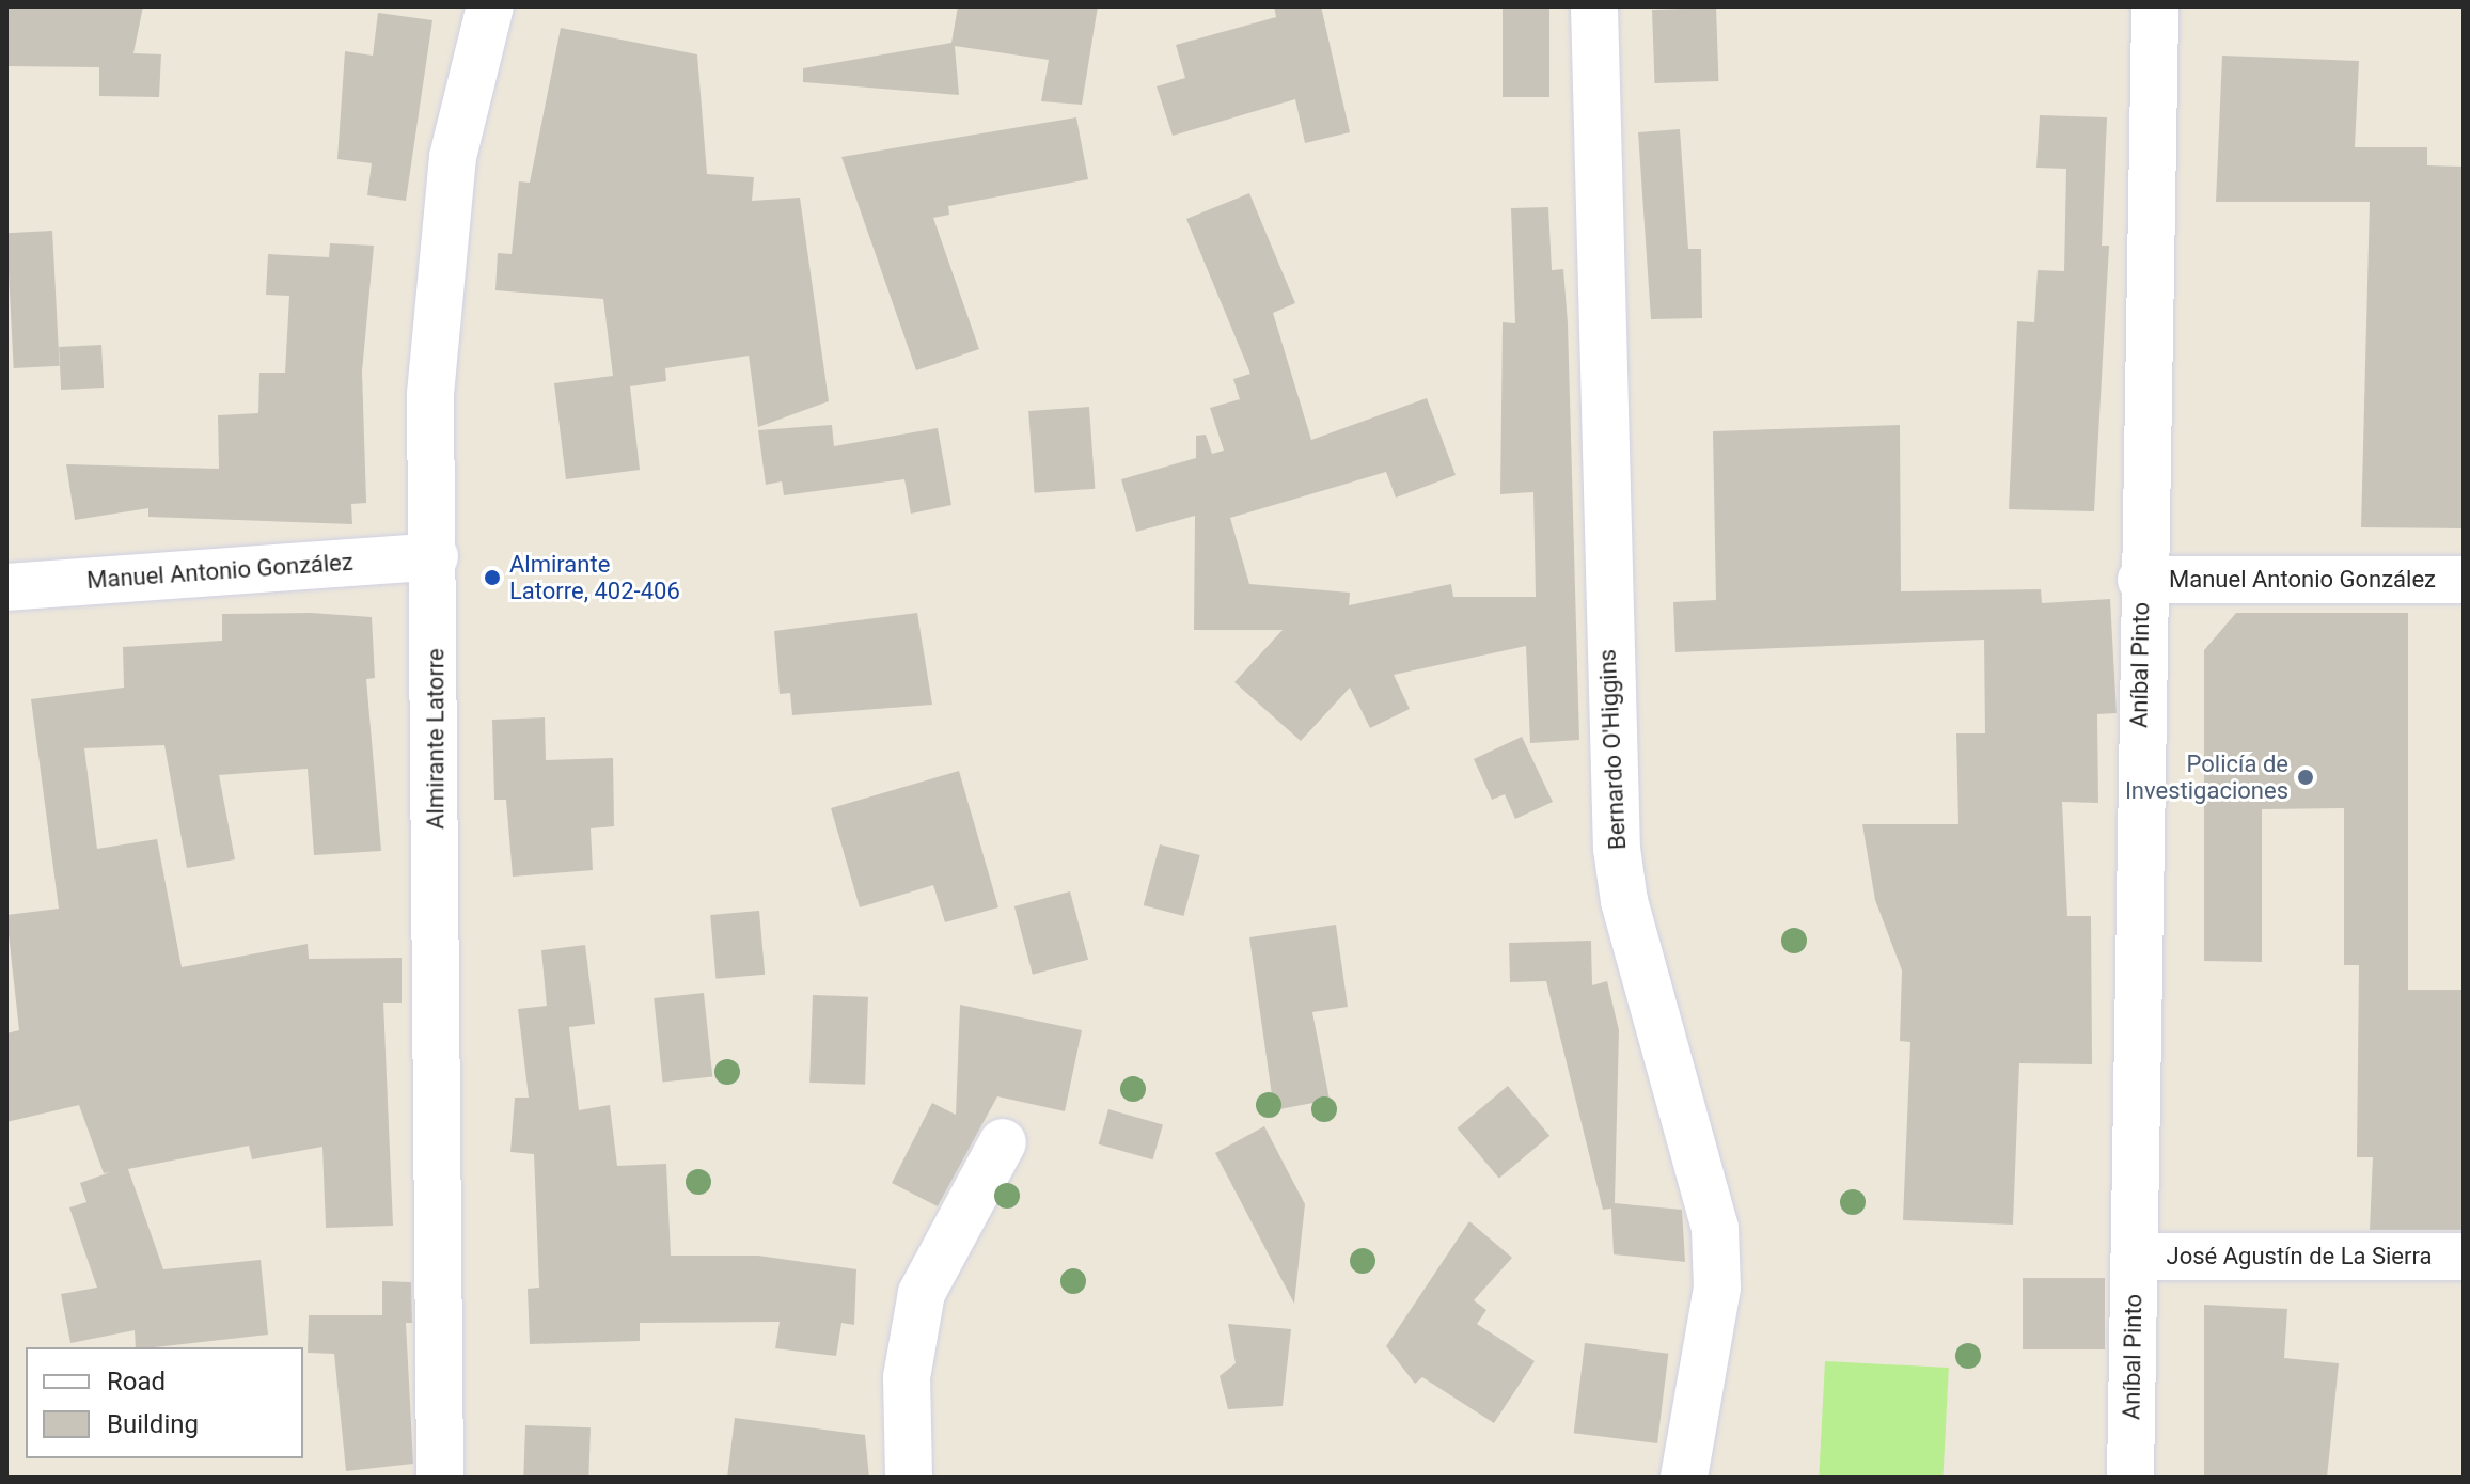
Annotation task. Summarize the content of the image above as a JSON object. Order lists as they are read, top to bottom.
{
  "streets": {
    "main road": [
      "Manuel Antonio González",
      "Aníbal Pinto",
      "Almirante Latorre",
      "Bernardo O'Higgins",
      "José Agustín de La Sierra"
    ]
  },
  "crossings": [
    ["Manuel Antonio González", "Aníbal Pinto"],
    ["Manuel Antonio González", "Almirante Latorre"],
    ["Aníbal Pinto", "José Agustín de La Sierra"]
  ],
  "places": ["Almirante Latorre, 402-406", "Policía de Investigaciones"],
  "legend": ["Road", "Building"]
}
